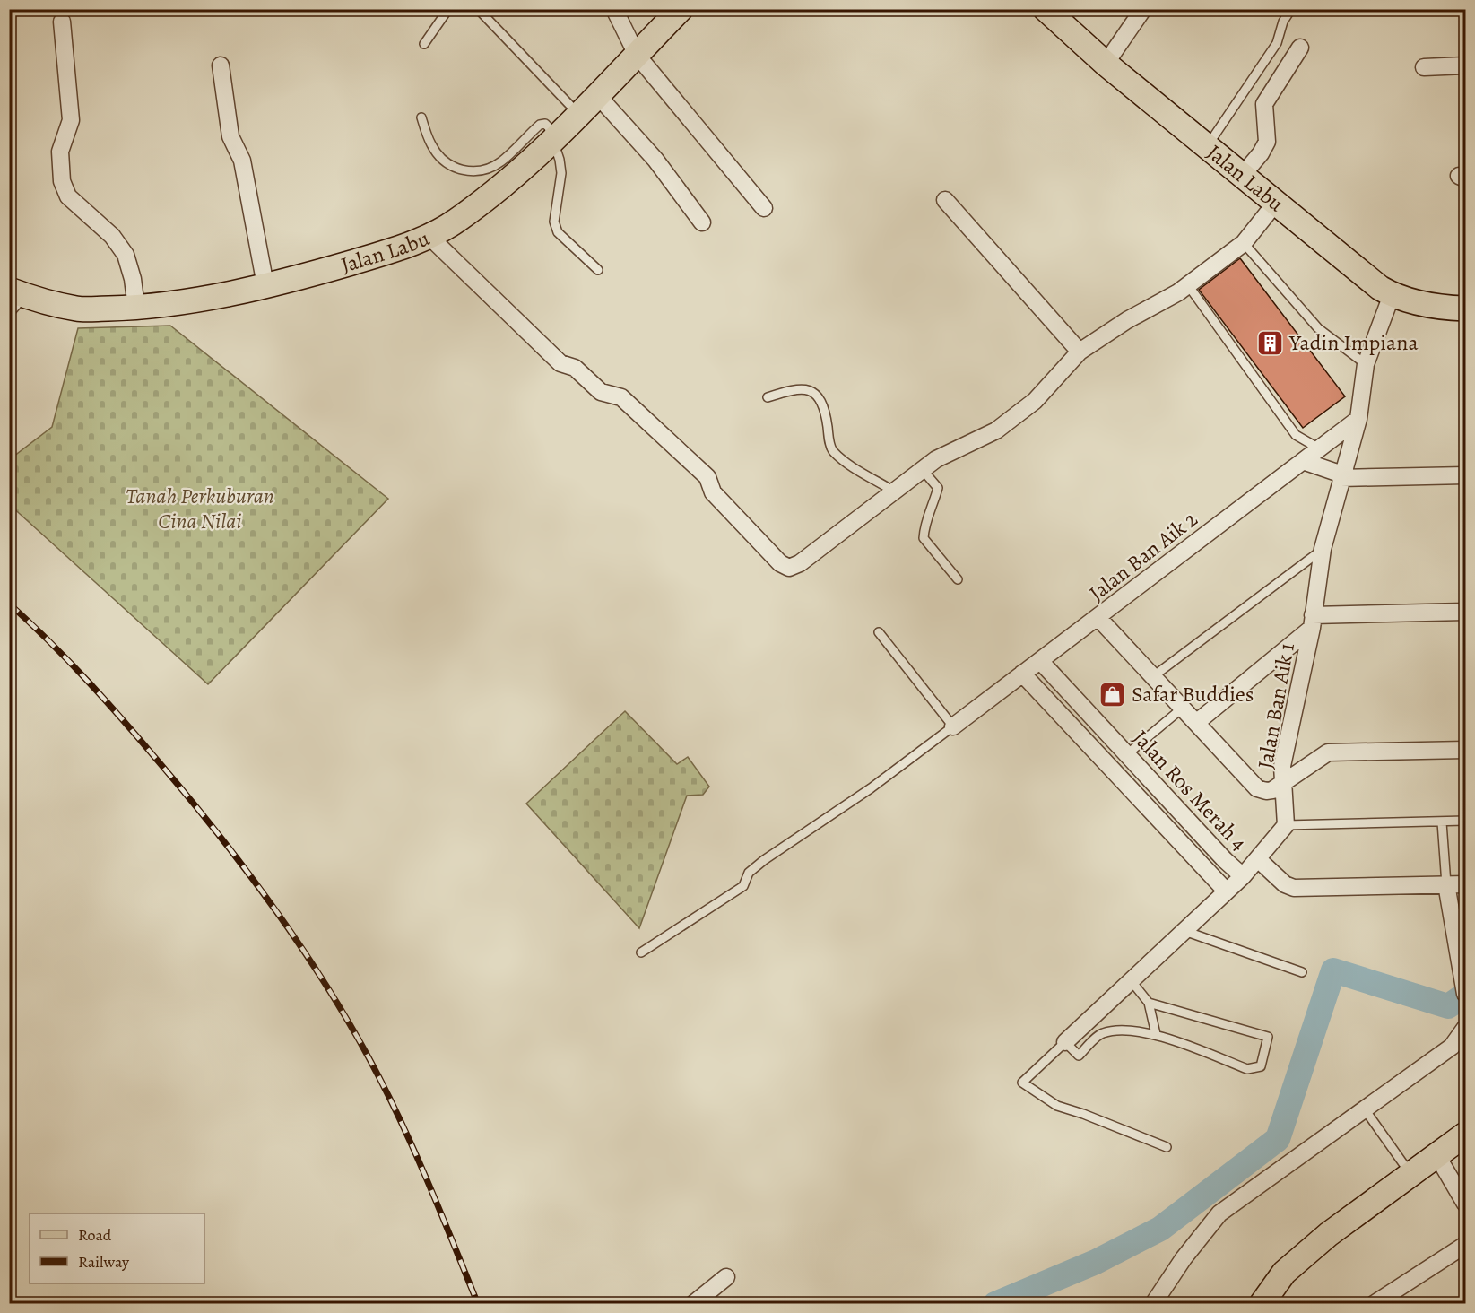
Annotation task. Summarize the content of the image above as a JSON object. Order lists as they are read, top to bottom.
{
  "streets": {
    "main road": ["Jalan Labu"],
    "street": ["Jalan Ban Aik 2", "Jalan Ban Aik 1", "Jalan Ros Merah 4"]
  },
  "crossings": [
    ["Jalan Labu", "Jalan Ban Aik 1"],
    ["Jalan Ban Aik 2", "Jalan Ban Aik 1"],
    ["Jalan Ban Aik 2", "Jalan Ros Merah 4"]
  ],
  "parks": ["Tanah Perkuburan Cina Nilai"],
  "places": {
    "building": ["Yadin Impiana"],
    "shop": ["Safar Buddies"]
  },
  "legend": ["Road", "Railway"]
}
